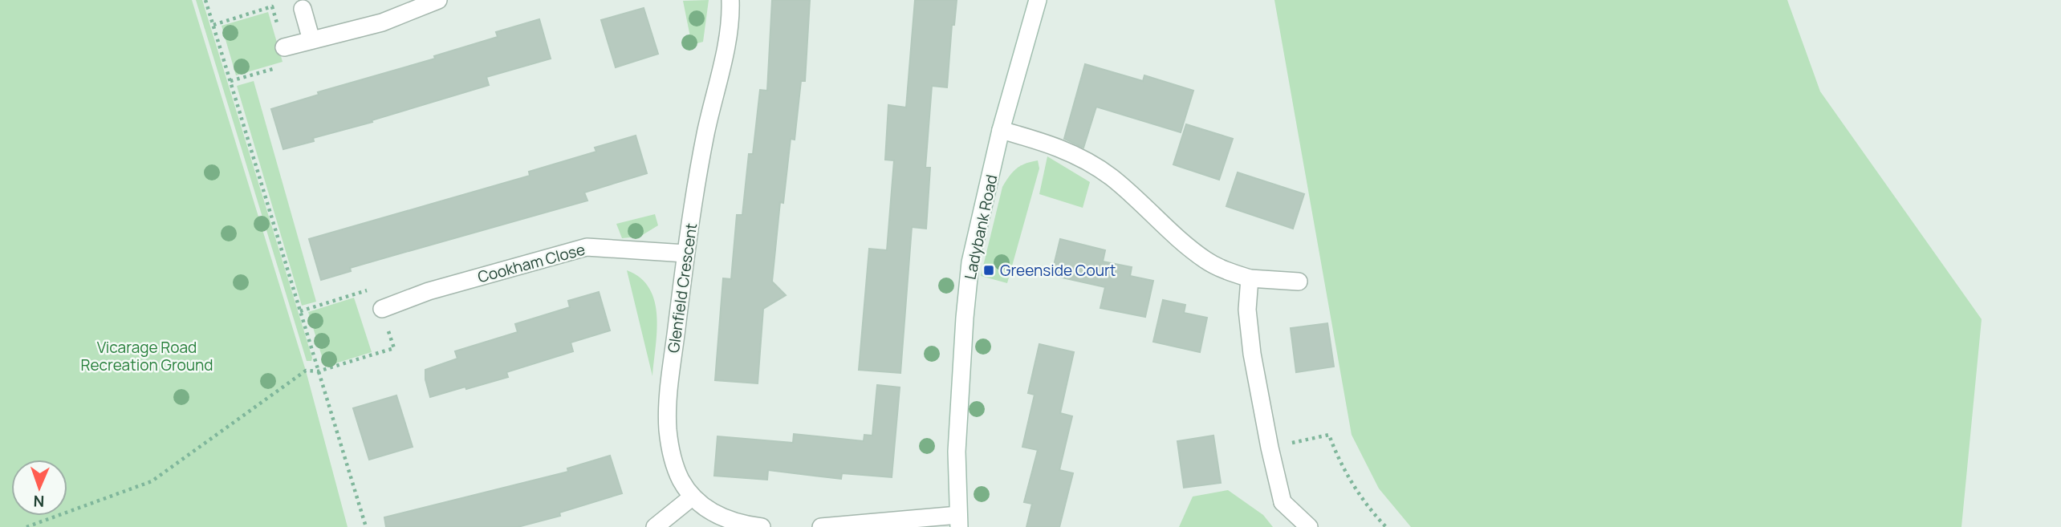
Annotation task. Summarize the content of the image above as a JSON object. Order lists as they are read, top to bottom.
{
  "streets": {
    "street": ["Ladybank Road", "Cookham Close", "Glenfield Crescent"]
  },
  "crossings": [
    ["Cookham Close", "Glenfield Crescent"]
  ],
  "parks": ["Vicarage Road Recreation Ground"],
  "places": {
    "transit": ["Greenside Court"]
  },
  "north": "bottom"
}
